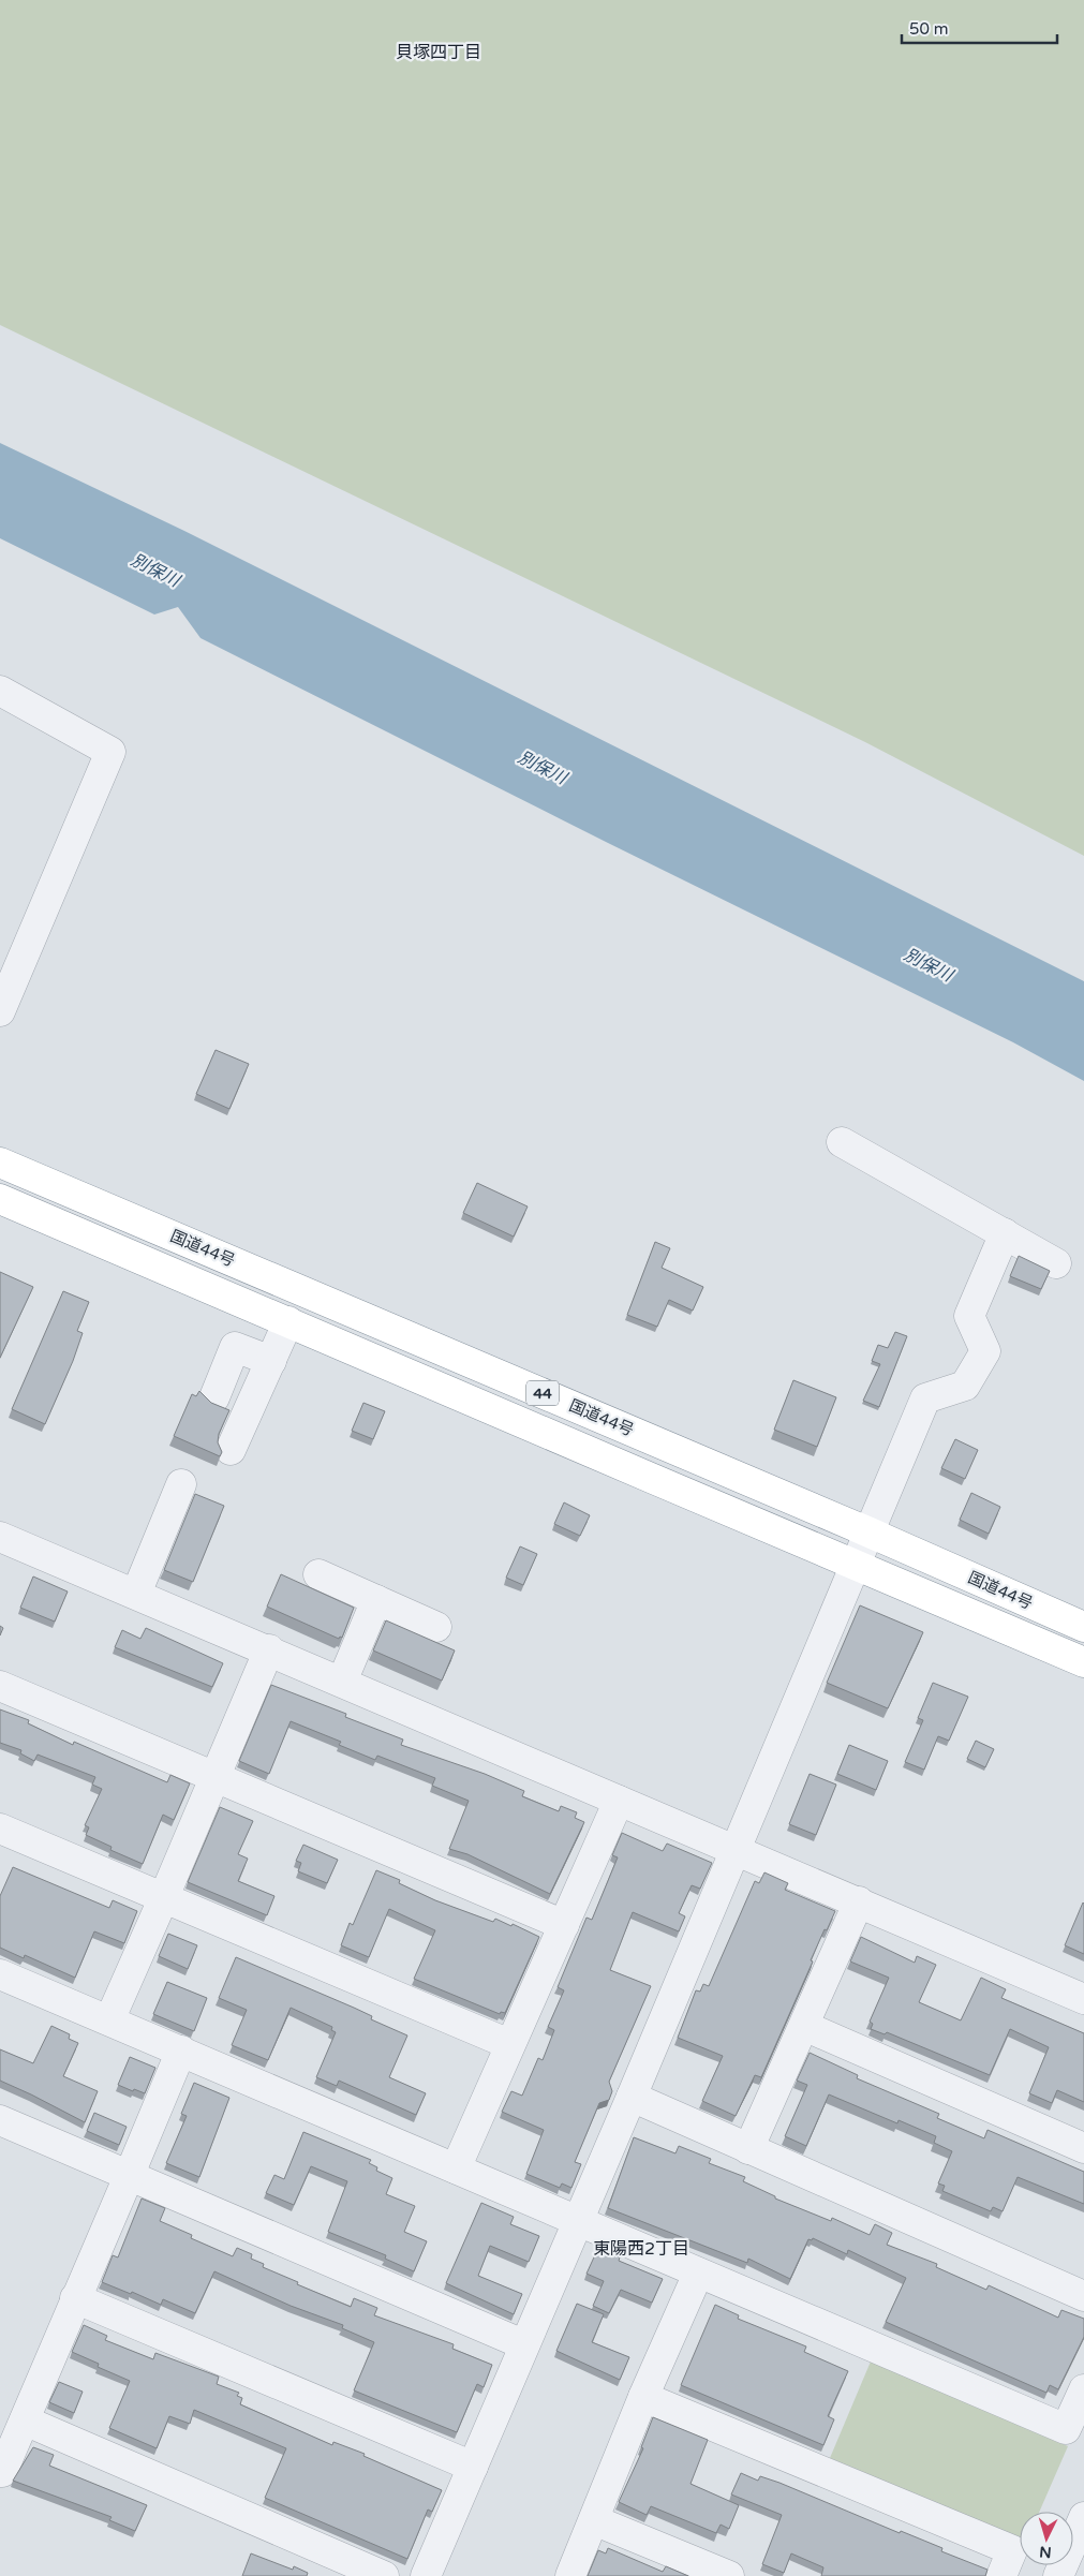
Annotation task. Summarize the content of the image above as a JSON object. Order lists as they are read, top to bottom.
{
  "streets": {
    "highway": ["国道44号", "44"]
  },
  "districts": ["貝塚四丁目", "東陽西2丁目"],
  "water": ["別保川"],
  "scale_bar": "50 m",
  "north": "bottom"
}
